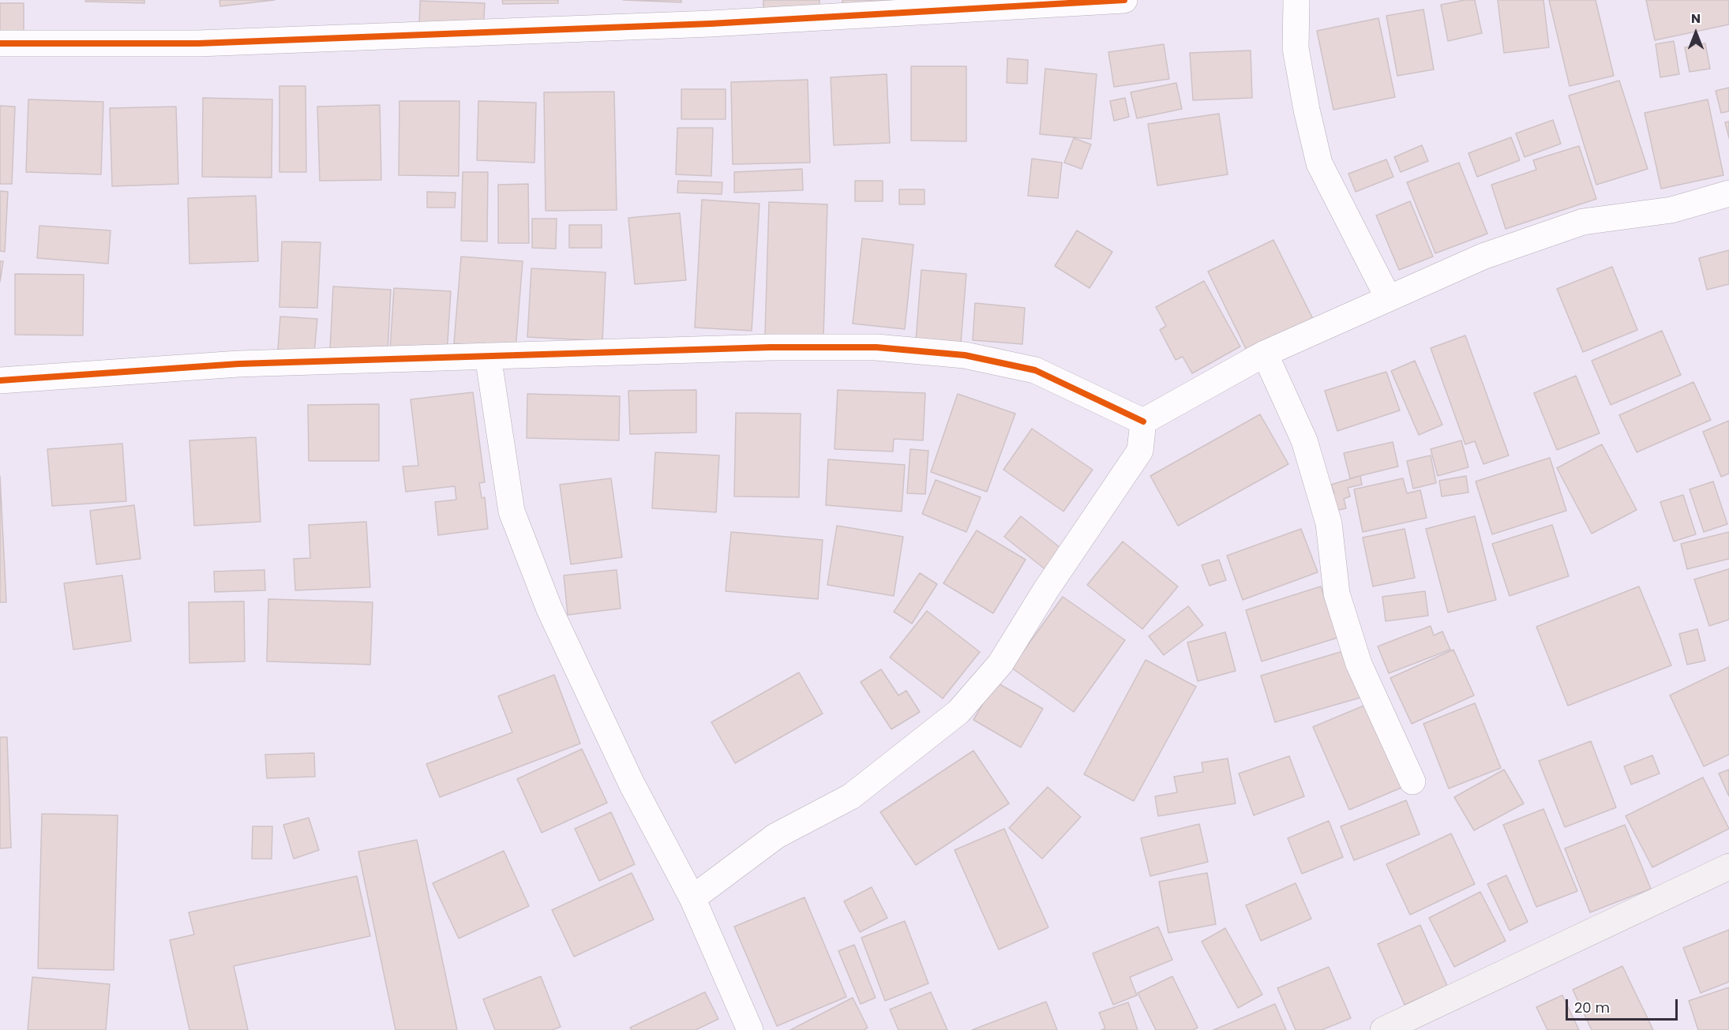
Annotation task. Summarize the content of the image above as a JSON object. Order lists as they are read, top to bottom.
{
  "scale_bar": "20 m",
  "north": "top"
}
